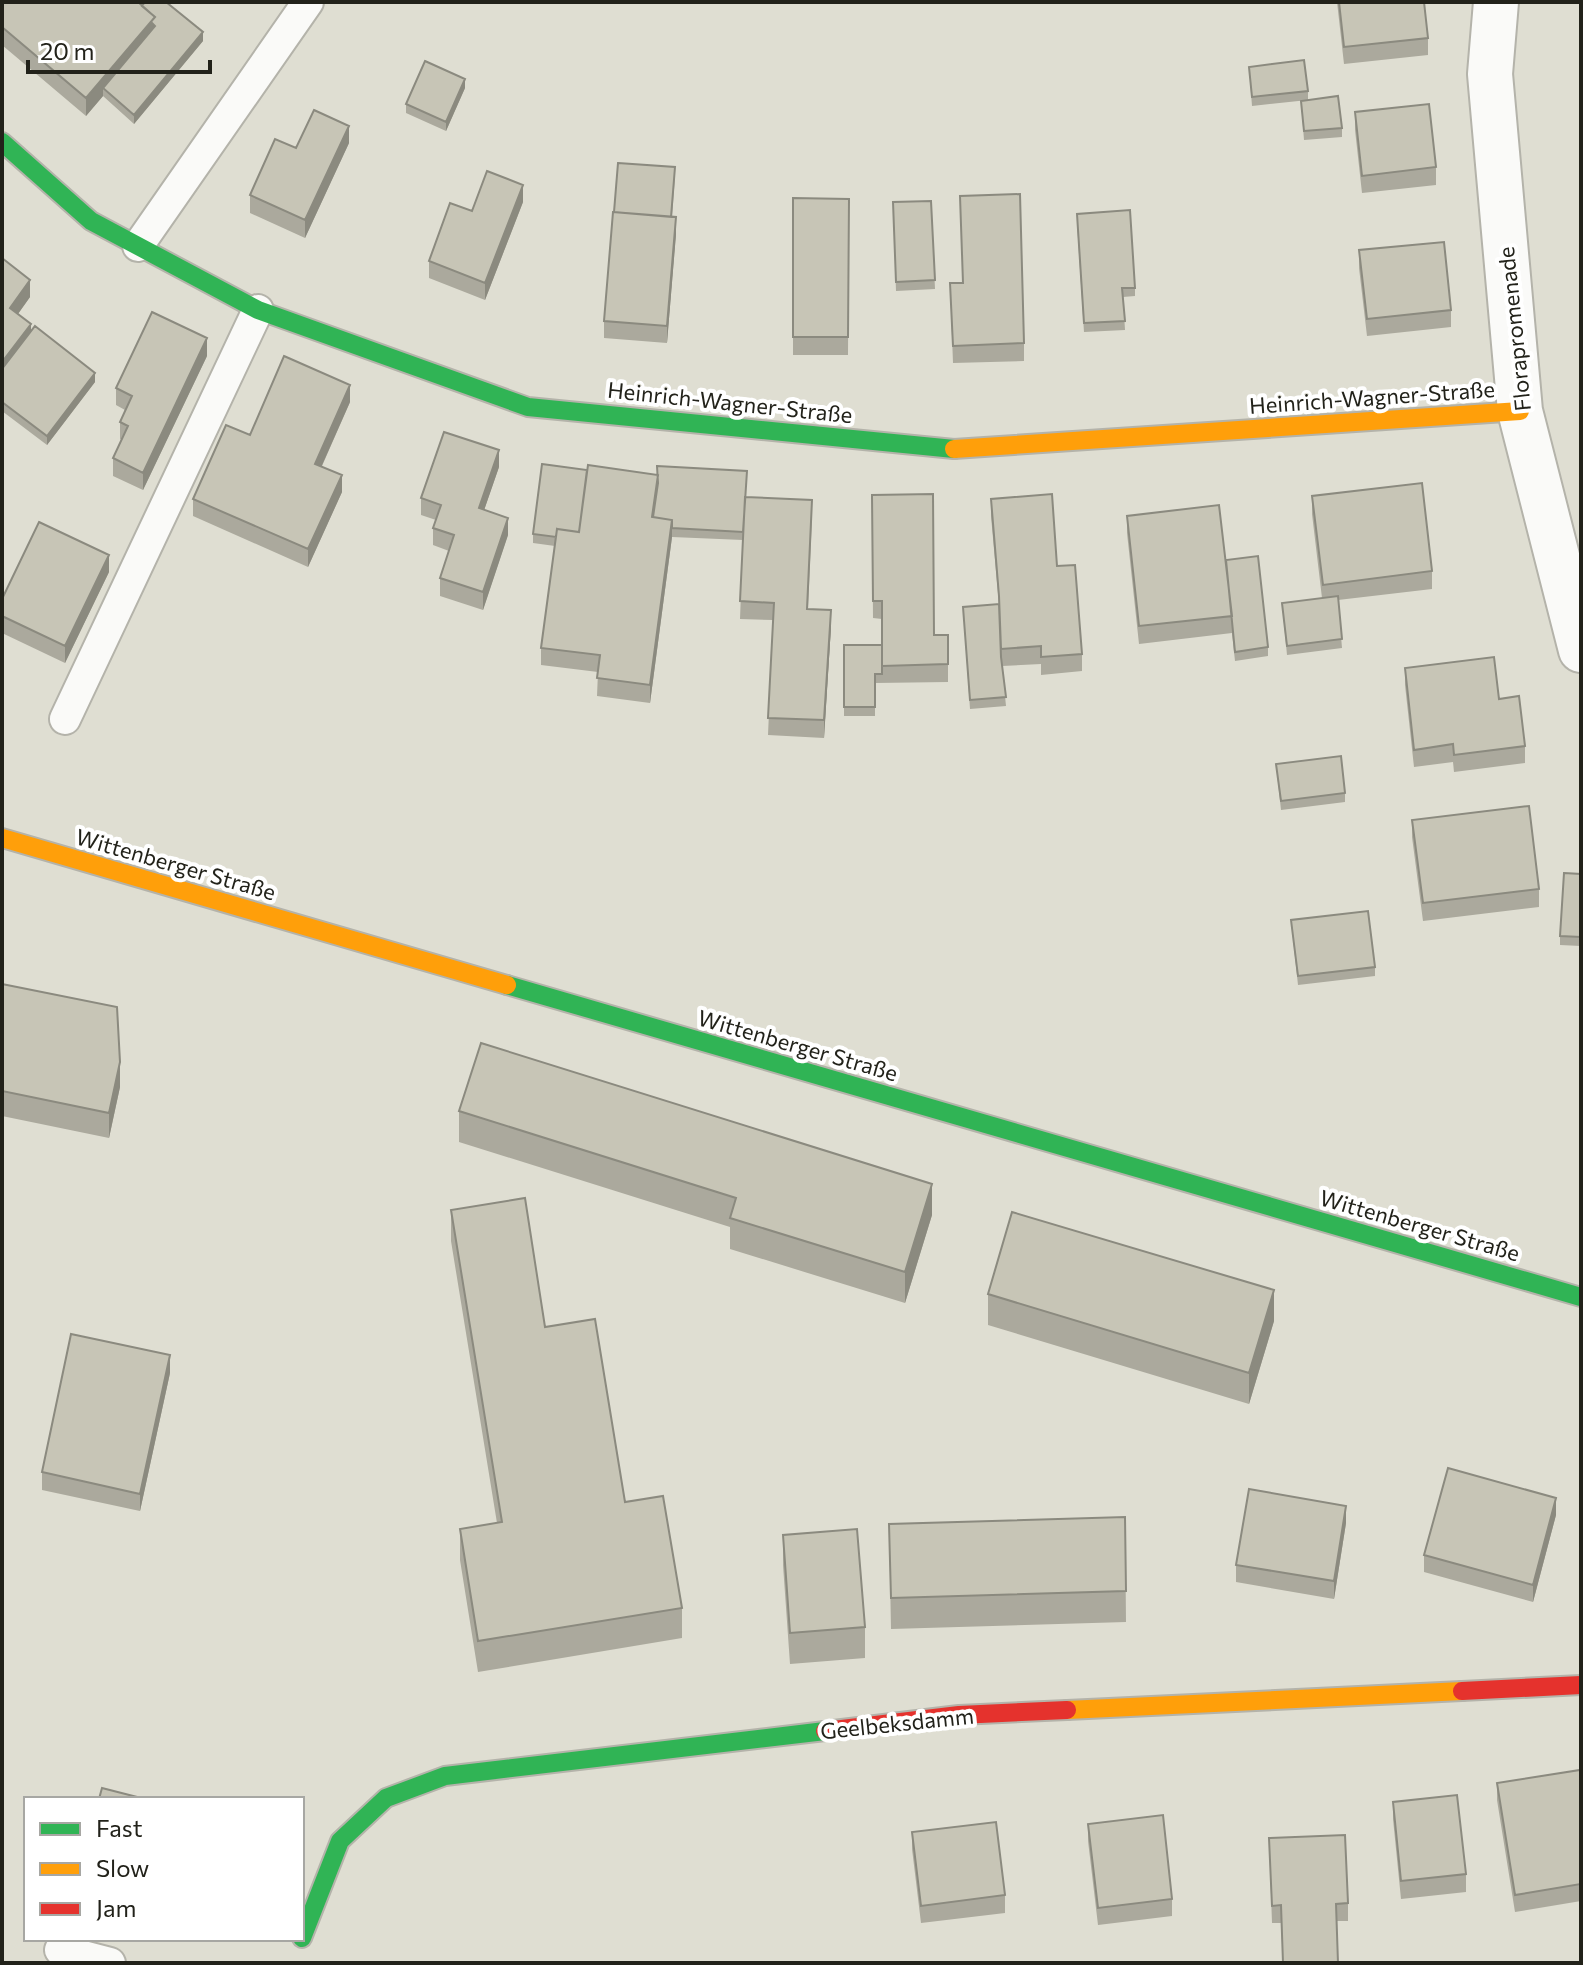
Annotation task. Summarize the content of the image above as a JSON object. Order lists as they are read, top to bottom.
{
  "streets": {
    "street": [
      "Florapromenade",
      "Heinrich-Wagner-Straße",
      "Wittenberger Straße",
      "Geelbeksdamm"
    ]
  },
  "crossings": [
    ["Florapromenade", "Heinrich-Wagner-Straße"]
  ],
  "legend": ["Fast", "Slow", "Jam"],
  "scale_bar": "20 m"
}
